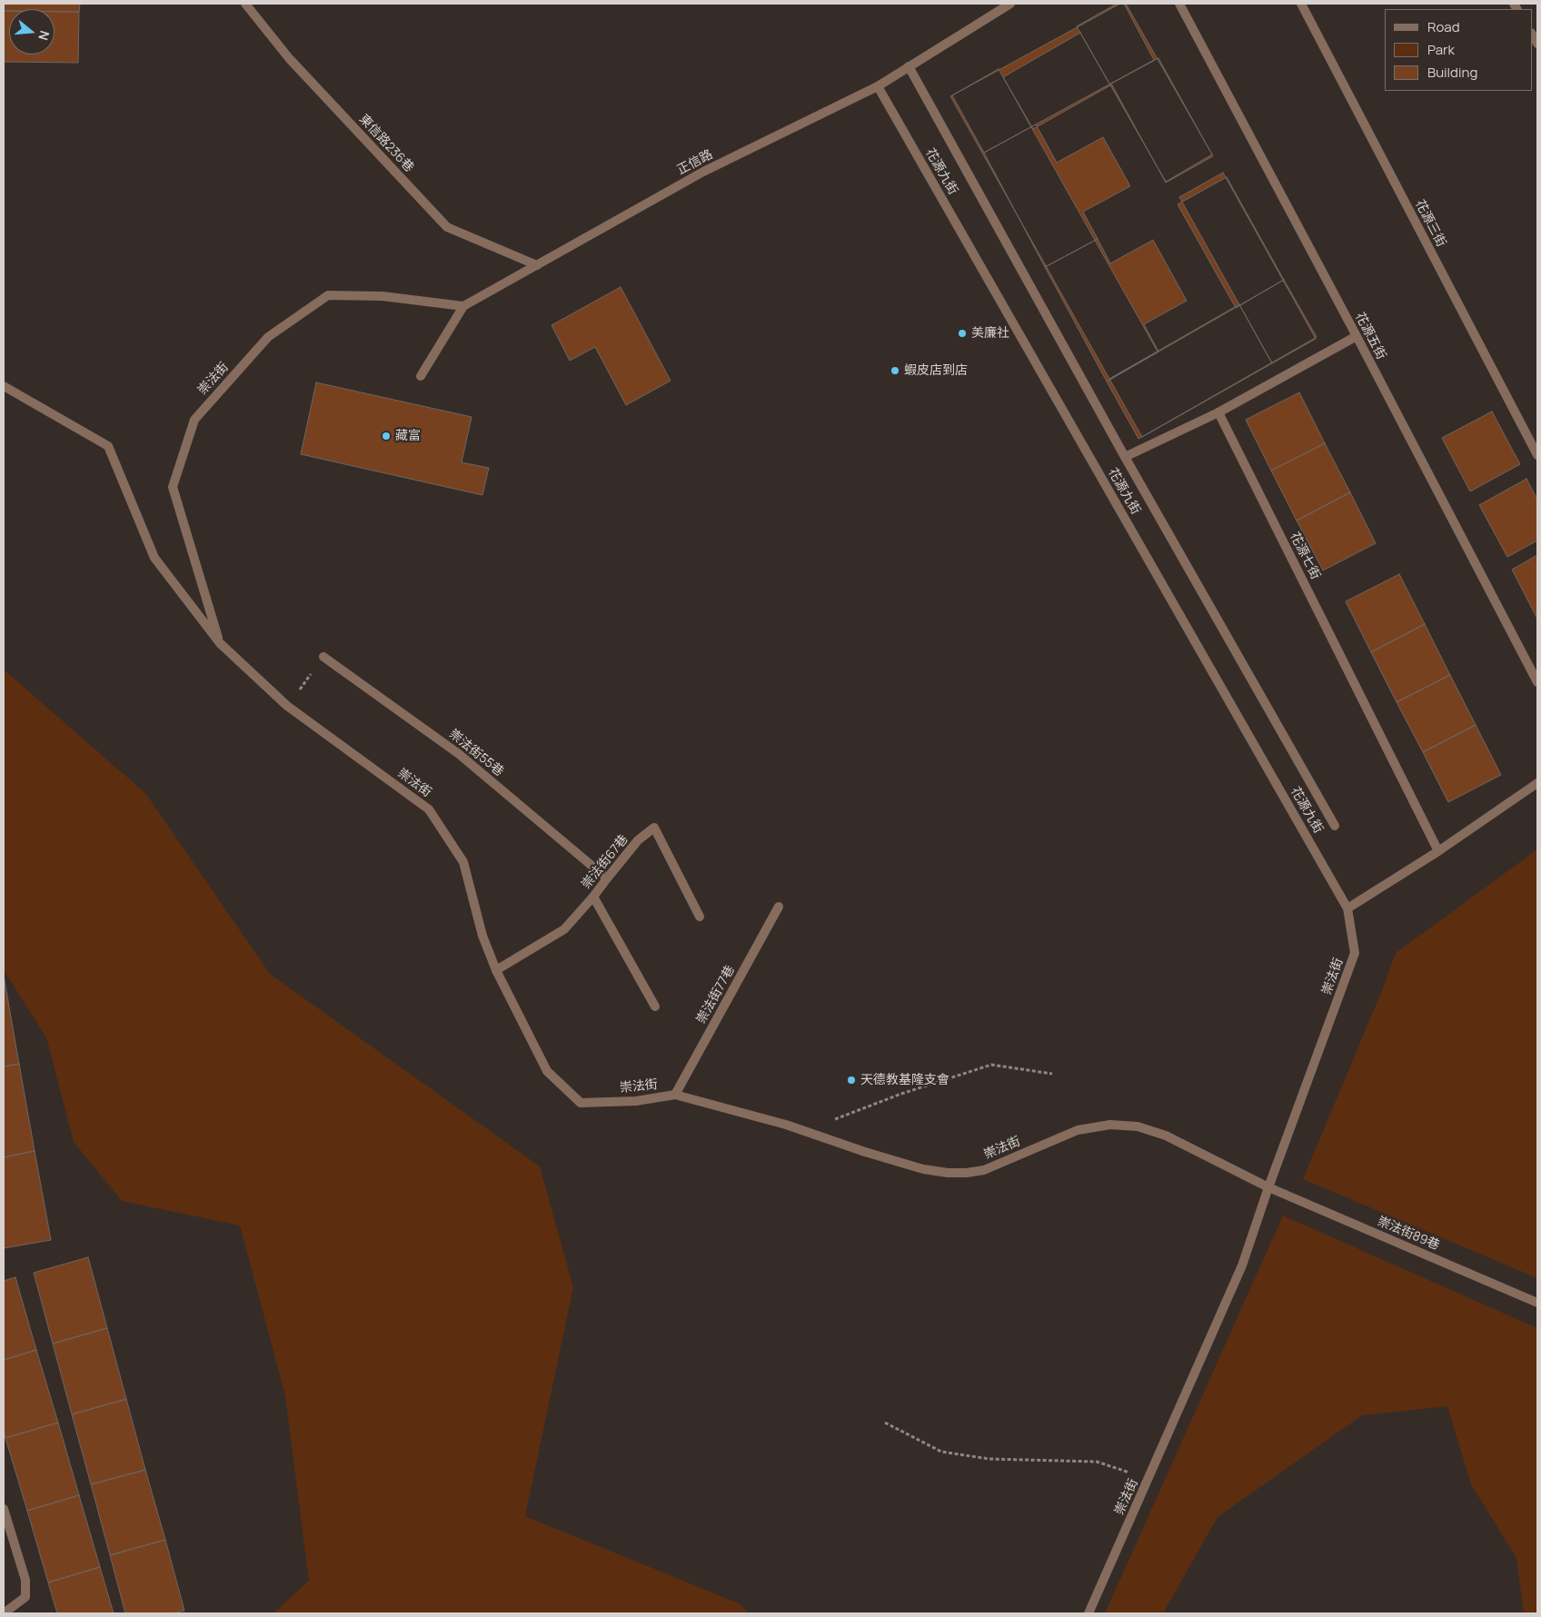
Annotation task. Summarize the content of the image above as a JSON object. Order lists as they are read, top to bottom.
{
  "streets": {
    "street": [
      "東信路236巷",
      "正信路",
      "花源九街",
      "花源三街",
      "花源五街",
      "崇法街",
      "花源七街",
      "崇法街55巷",
      "崇法街67巷",
      "崇法街77巷",
      "崇法街89巷"
    ]
  },
  "crossings": [
    ["東信路236巷", "正信路"],
    ["正信路", "花源九街"],
    ["正信路", "崇法街"],
    ["花源九街", "崇法街"],
    ["崇法街", "崇法街67巷"],
    ["崇法街", "崇法街77巷"],
    ["崇法街", "崇法街89巷"],
    ["崇法街55巷", "崇法街67巷"]
  ],
  "places": [
    "美廉社",
    "蝦皮店到店",
    "藏富",
    "天德教基隆支會"
  ],
  "legend": ["Road", "Park", "Building"],
  "north": "right"
}
